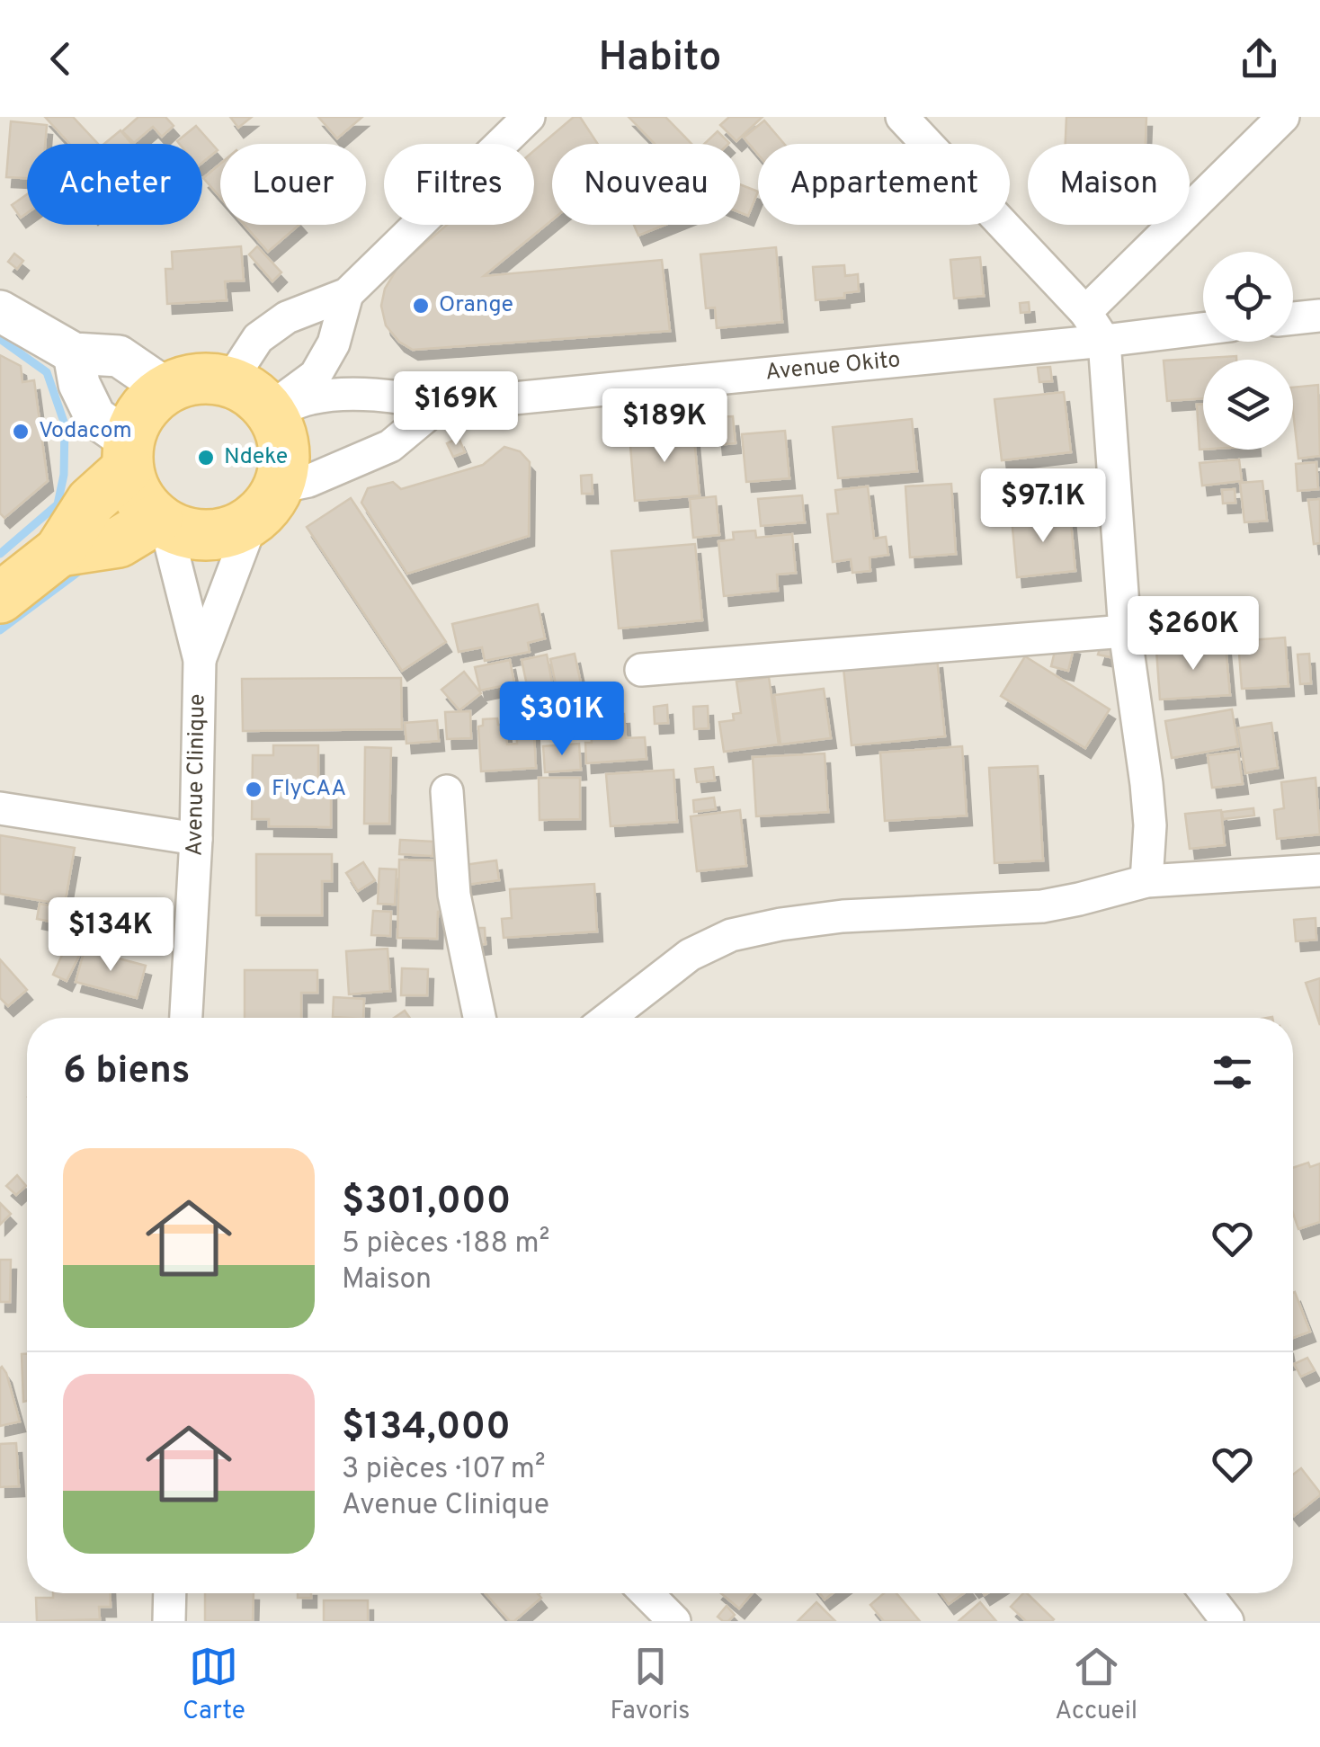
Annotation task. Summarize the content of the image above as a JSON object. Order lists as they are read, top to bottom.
{
  "streets": {
    "street": ["Avenue Okito", "Avenue Clinique"]
  },
  "crossings": [
    ["Avenue Okito", "Avenue Clinique"]
  ],
  "places": [
    "Orange",
    "Vodacom",
    "Ndeke",
    "FlyCAA"
  ],
  "page": {
    "header": "Habito",
    "chip": [
      "Acheter",
      "Louer",
      "Filtres",
      "Nouveau",
      "Appartement",
      "Maison"
    ],
    "price": [
      "$169K",
      "$189K",
      "$97.1K",
      "$260K",
      "$301K",
      "$134K"
    ],
    "heading": "6 biens",
    "list": [
      {
        "name": "$301,000",
        "note": "5 pièces · 188 m² · Maison"
      },
      {
        "name": "$134,000",
        "note": "3 pièces · 107 m² · Avenue Clinique"
      }
    ],
    "tabs": ["Carte", "Favoris", "Accueil"]
  }
}
